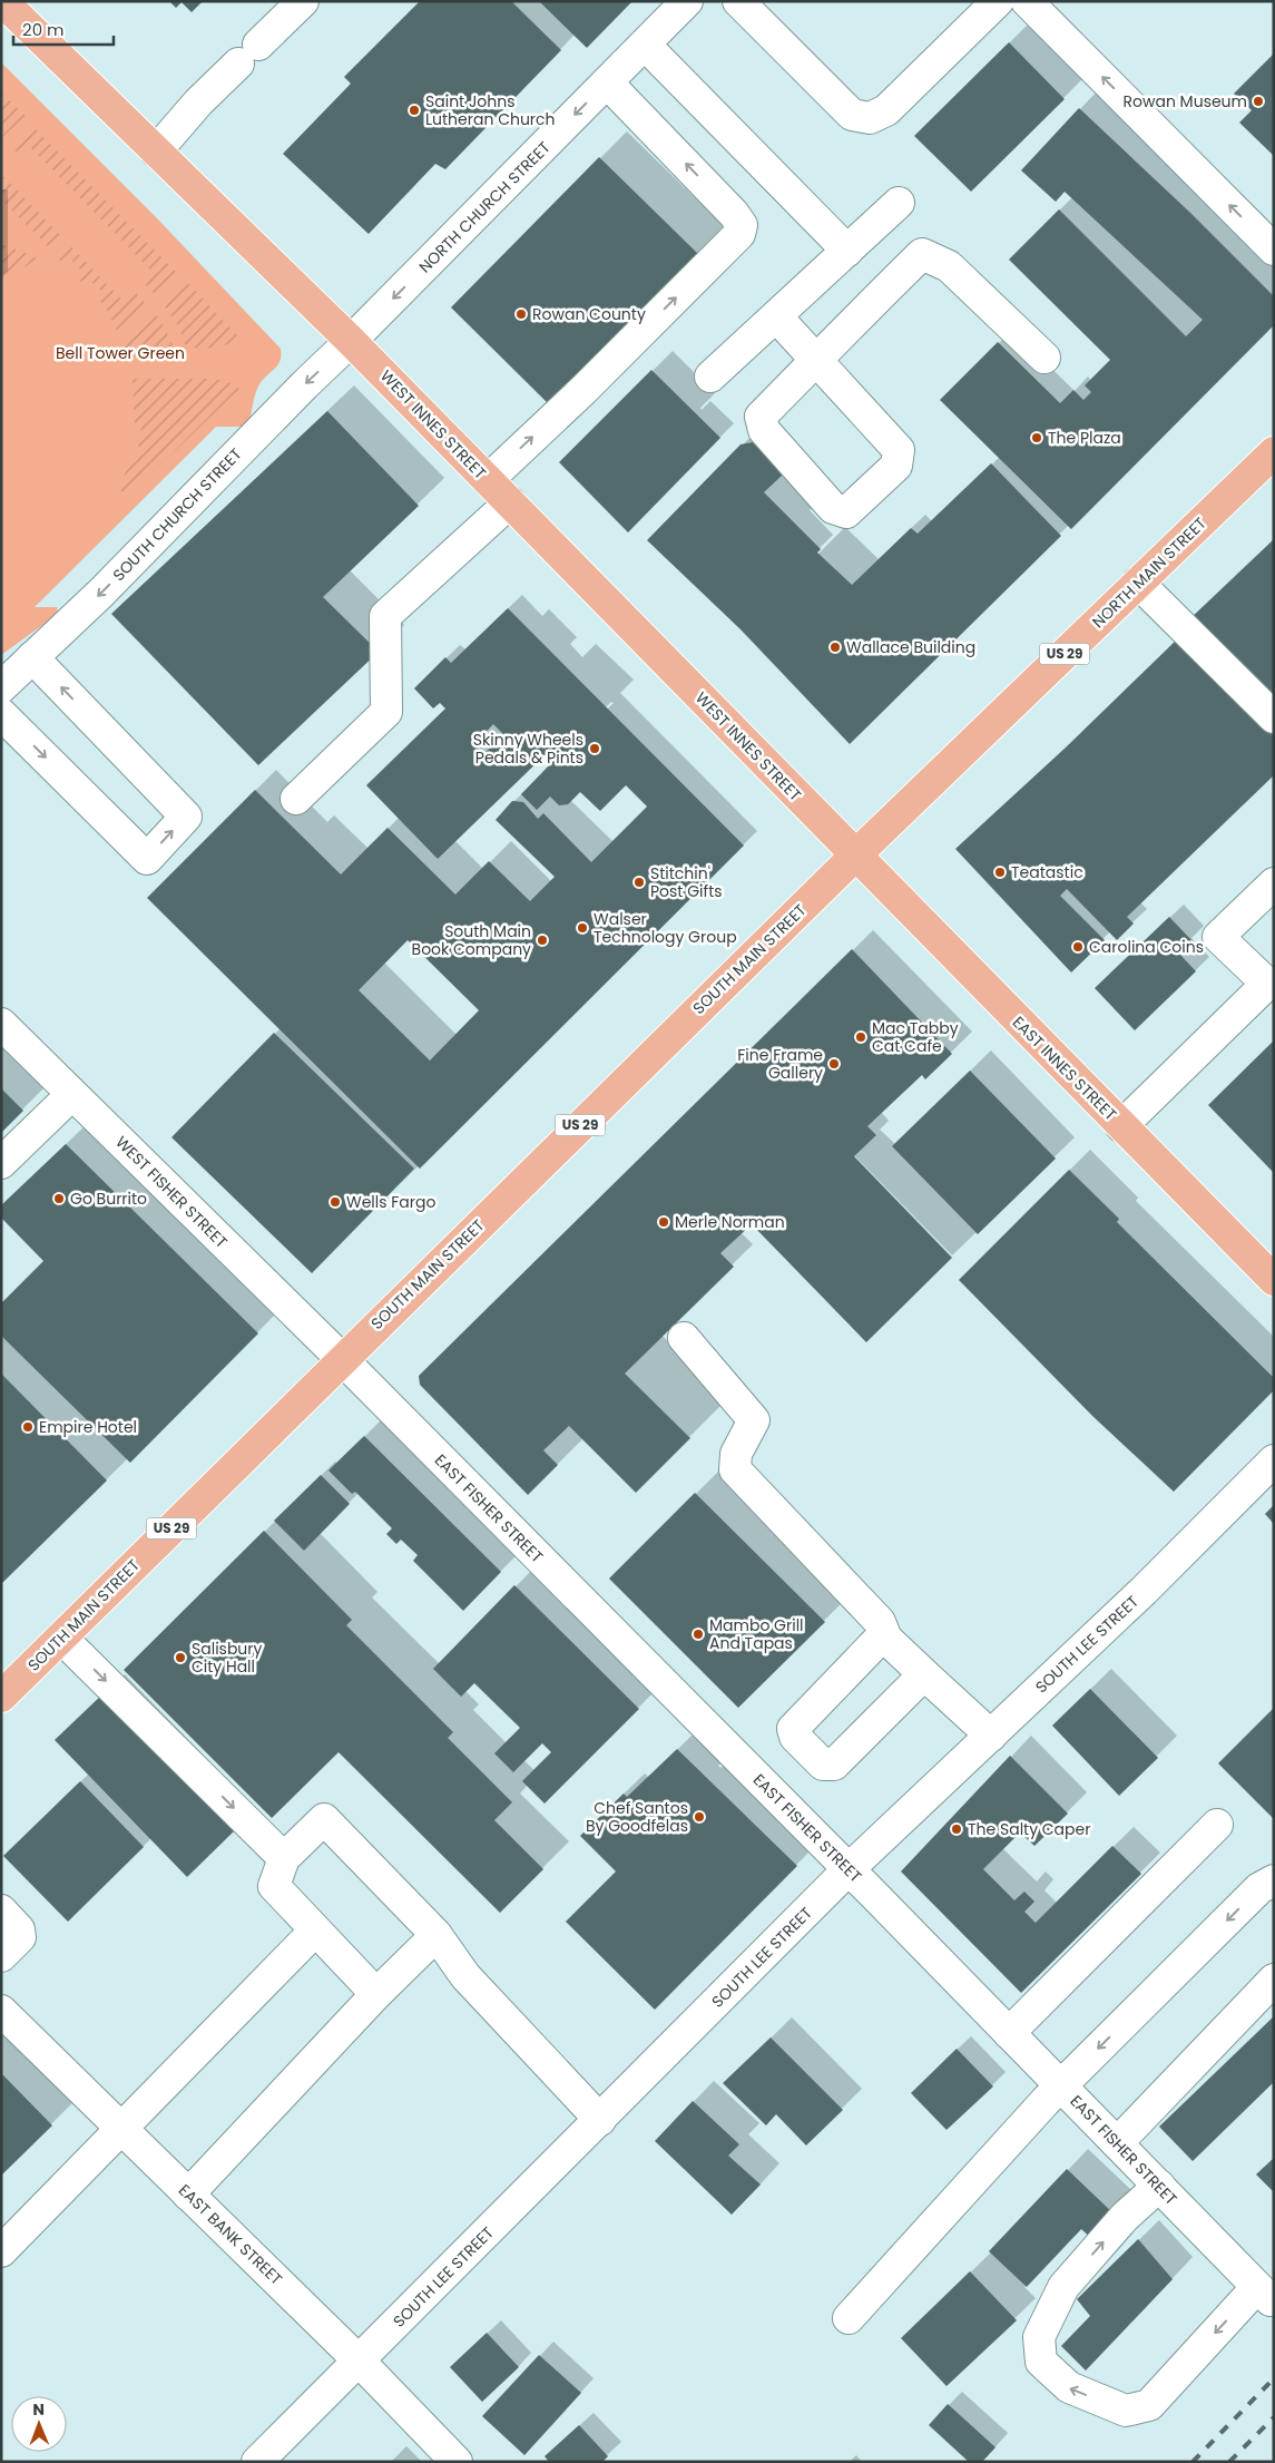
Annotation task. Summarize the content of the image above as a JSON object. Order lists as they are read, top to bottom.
{
  "streets": {
    "main road": [
      "WEST INNES STREET",
      "NORTH MAIN STREET",
      "US 29",
      "SOUTH MAIN STREET",
      "EAST INNES STREET"
    ],
    "street": [
      "NORTH CHURCH STREET",
      "SOUTH CHURCH STREET",
      "WEST FISHER STREET",
      "EAST FISHER STREET",
      "SOUTH LEE STREET",
      "EAST BANK STREET"
    ]
  },
  "crossings": [
    ["NORTH CHURCH STREET", "WEST INNES STREET"],
    ["NORTH CHURCH STREET", "SOUTH CHURCH STREET"],
    ["WEST INNES STREET", "SOUTH CHURCH STREET"],
    ["WEST INNES STREET", "NORTH MAIN STREET"],
    ["WEST INNES STREET", "SOUTH MAIN STREET"],
    ["WEST INNES STREET", "EAST INNES STREET"],
    ["NORTH MAIN STREET", "SOUTH MAIN STREET"],
    ["NORTH MAIN STREET", "EAST INNES STREET"],
    ["SOUTH MAIN STREET", "EAST INNES STREET"],
    ["SOUTH MAIN STREET", "WEST FISHER STREET"],
    ["SOUTH MAIN STREET", "EAST FISHER STREET"],
    ["WEST FISHER STREET", "EAST FISHER STREET"],
    ["EAST FISHER STREET", "SOUTH LEE STREET"],
    ["SOUTH LEE STREET", "EAST BANK STREET"]
  ],
  "parks": ["Bell Tower Green"],
  "places": [
    "Rowan Museum",
    "Saint Johns Lutheran Church",
    "Rowan County",
    "The Plaza",
    "Wallace Building",
    "Skinny Wheels Pedals & Pints",
    "Teatastic",
    "Stitchin' Post Gifts",
    "Walser Technology Group",
    "South Main Book Company",
    "Carolina Coins",
    "Mac Tabby Cat Cafe",
    "Fine Frame Gallery",
    "Go Burrito",
    "Wells Fargo",
    "Merle Norman",
    "Empire Hotel",
    "Mambo Grill And Tapas",
    "Salisbury City Hall",
    "Chef Santos By Goodfelas",
    "The Salty Caper"
  ],
  "scale_bar": "20 m",
  "north": "top"
}
